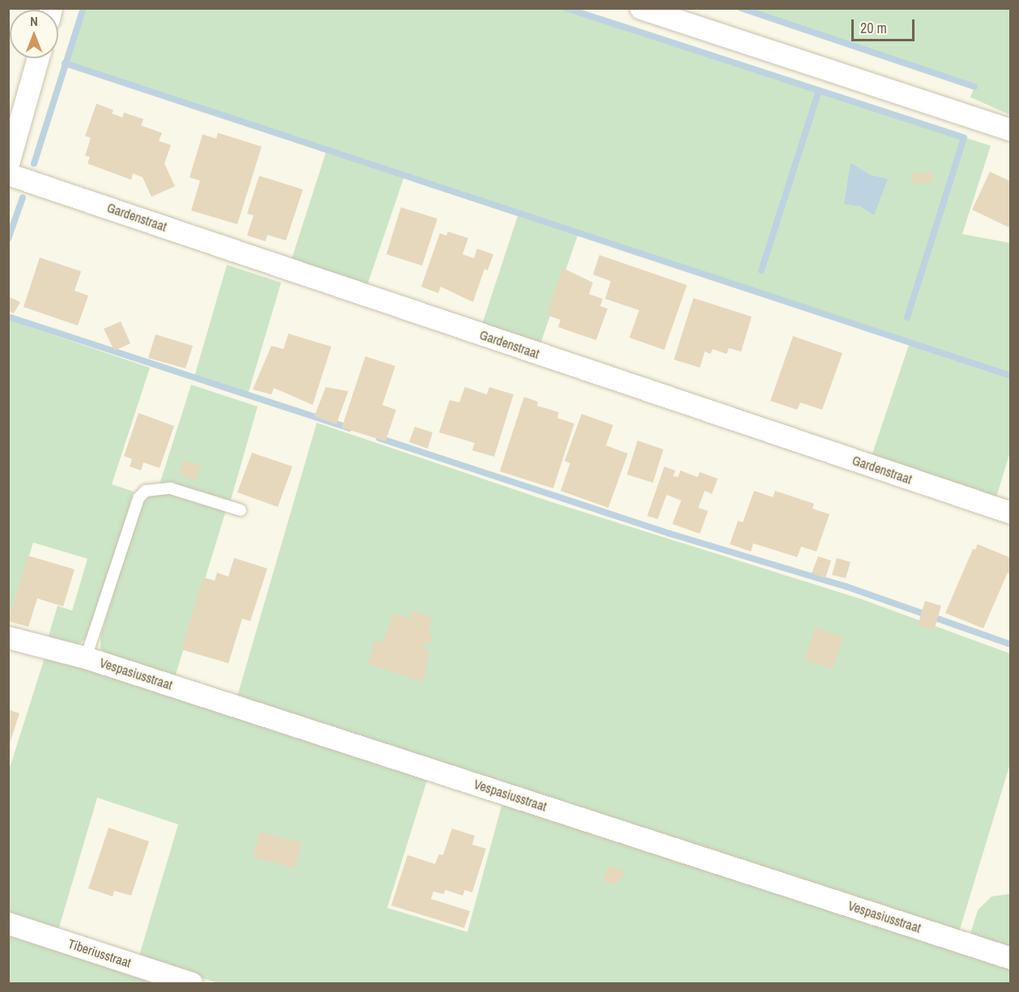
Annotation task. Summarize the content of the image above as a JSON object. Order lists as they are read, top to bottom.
{
  "streets": {
    "street": ["Gardenstraat", "Vespasiusstraat", "Tiberiusstraat"]
  },
  "scale_bar": "20 m",
  "north": "top"
}
